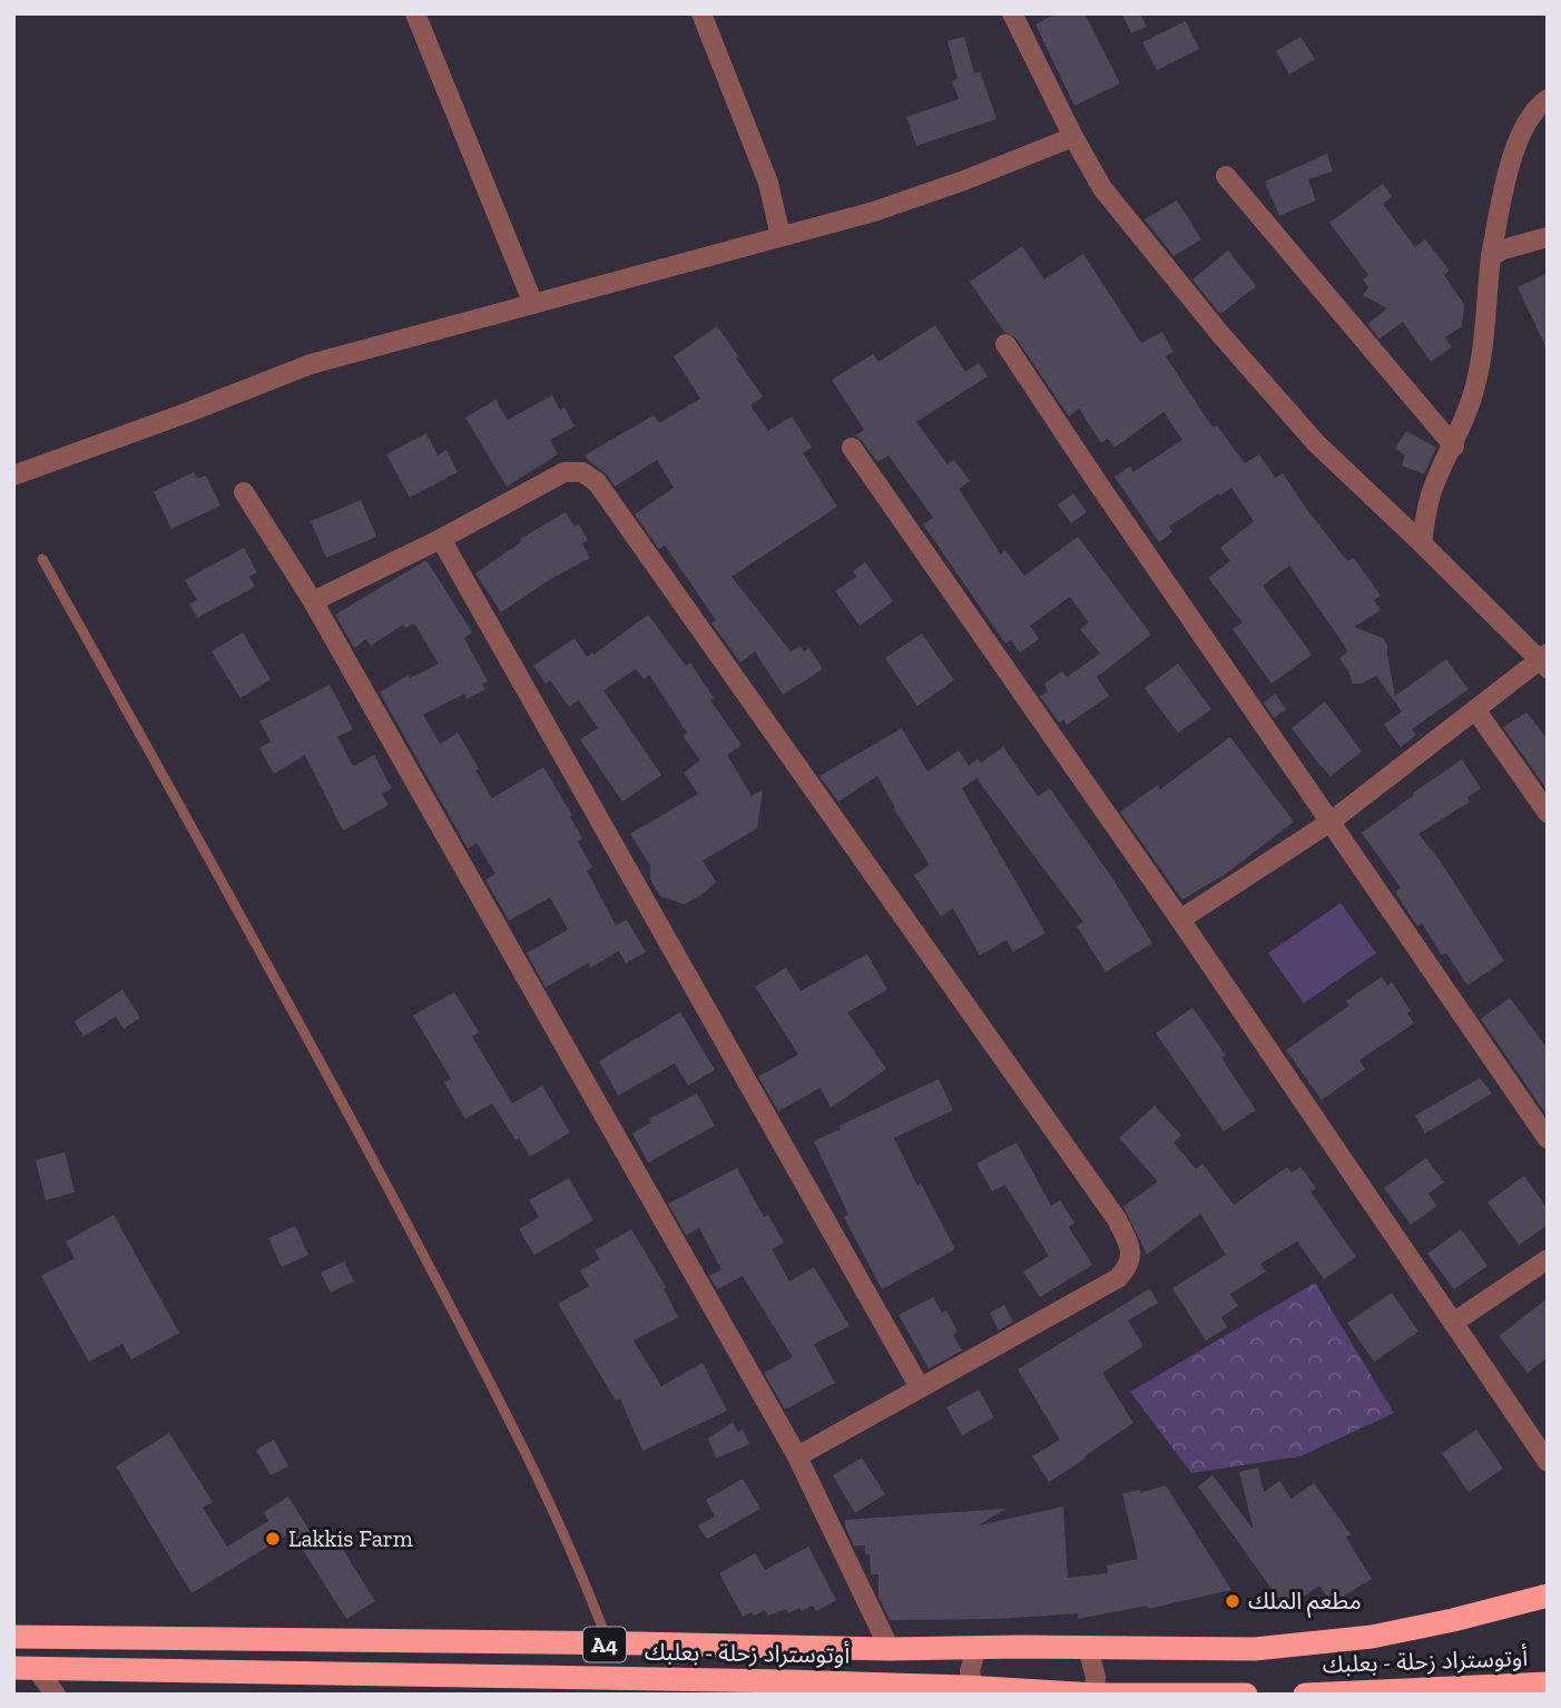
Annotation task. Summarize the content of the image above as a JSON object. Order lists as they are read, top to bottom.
{
  "streets": {
    "highway": ["A4", "أوتوستراد زحلة - بعلبك"]
  },
  "places": ["Lakkis Farm", "مطعم الملك"]
}
